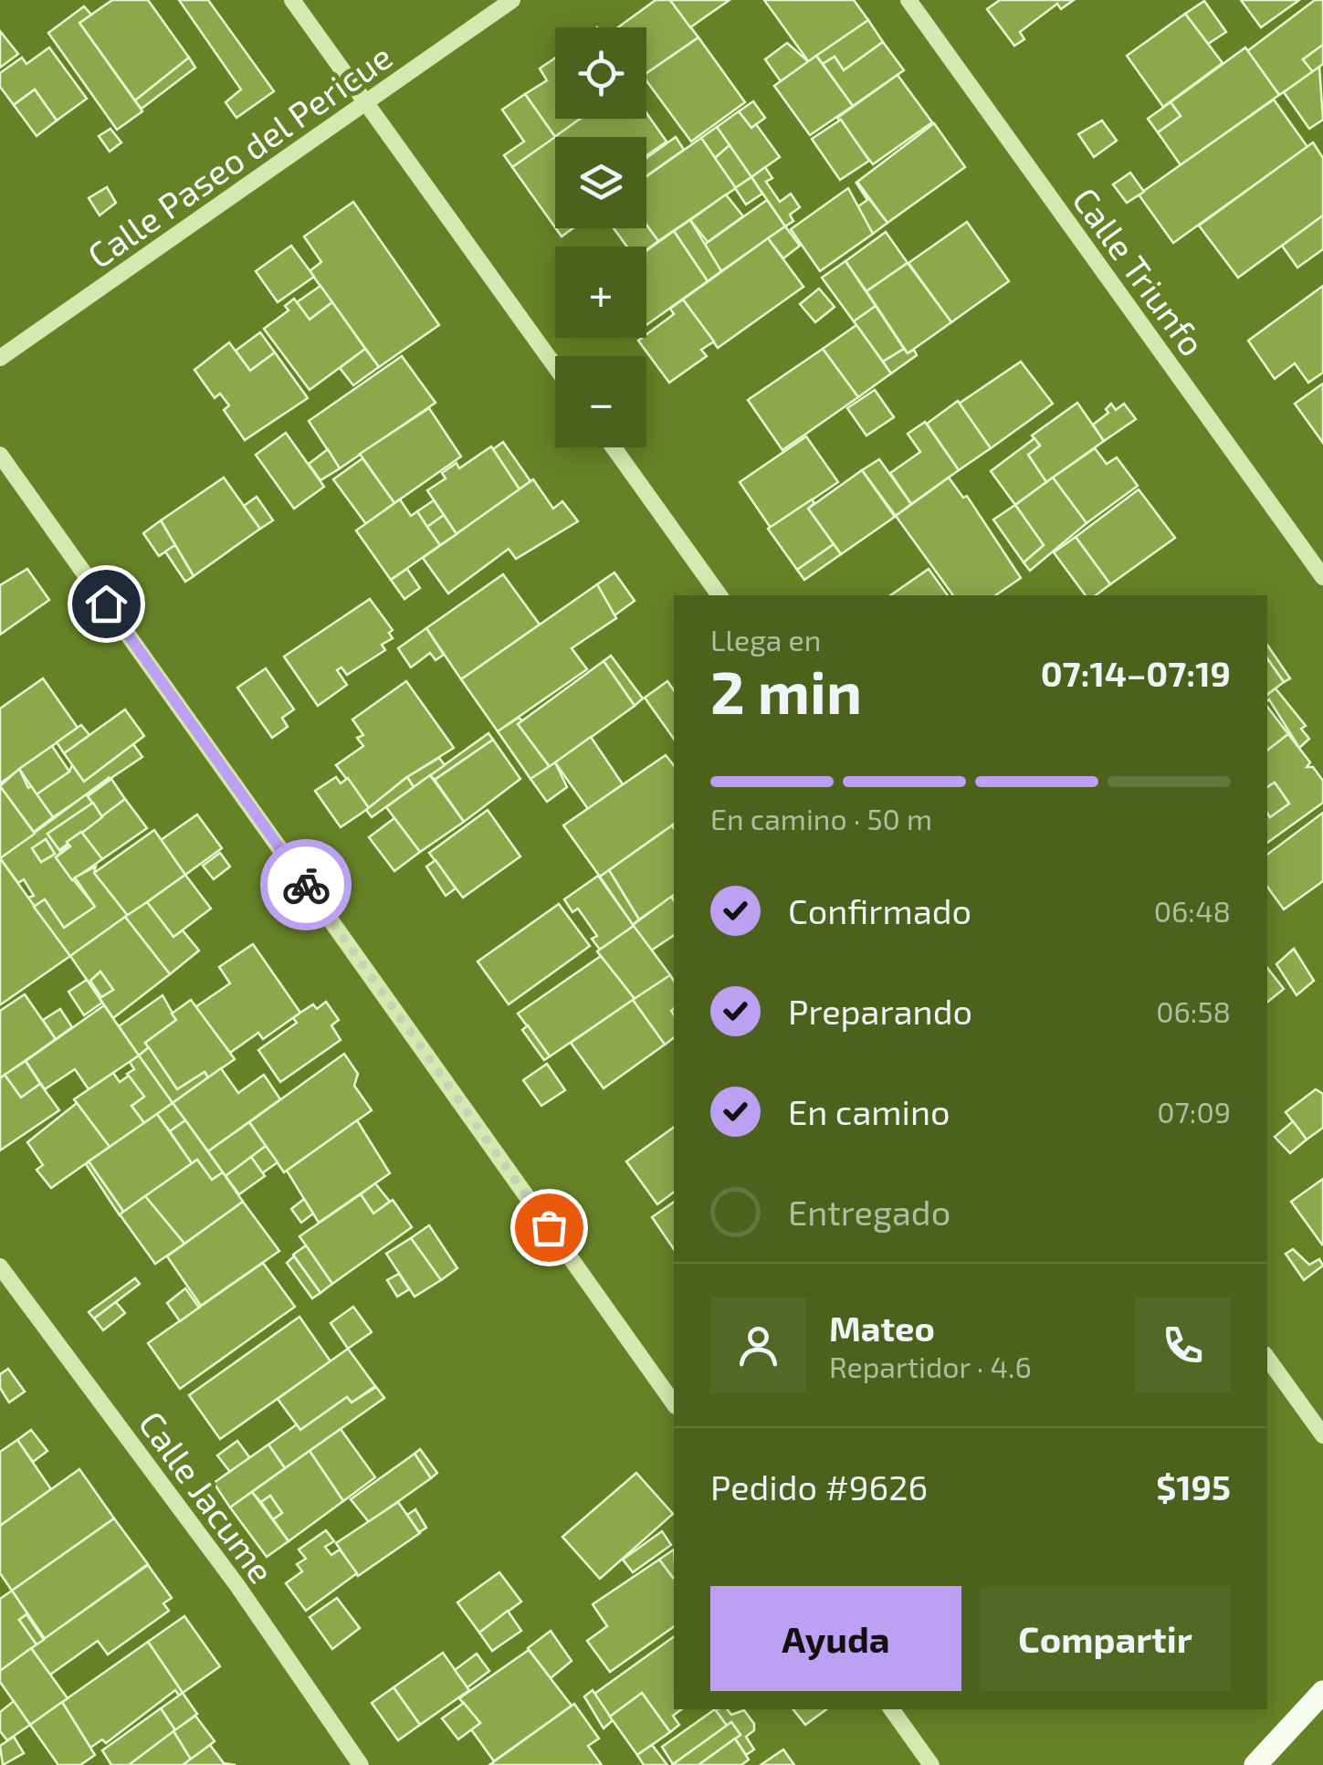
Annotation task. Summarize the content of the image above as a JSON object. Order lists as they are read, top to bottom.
{
  "streets": {
    "street": ["Calle Paseo del Pericue", "Calle Triunfo", "Calle Jacume"]
  },
  "page": {
    "map_buttons": ["+", "−"],
    "heading": ["2 min", "Llega en", "07:14–07:19"],
    "panel": [
      "Mateo",
      "Repartidor · 4.6",
      "Pedido #9626",
      "$195"
    ],
    "bar": "En camino · 50 m",
    "list": [
      ["Confirmado", "06:48"],
      ["Preparando", "06:58"],
      ["En camino", "07:09"],
      "Entregado"
    ],
    "buttons": ["Ayuda", "Compartir"]
  }
}
